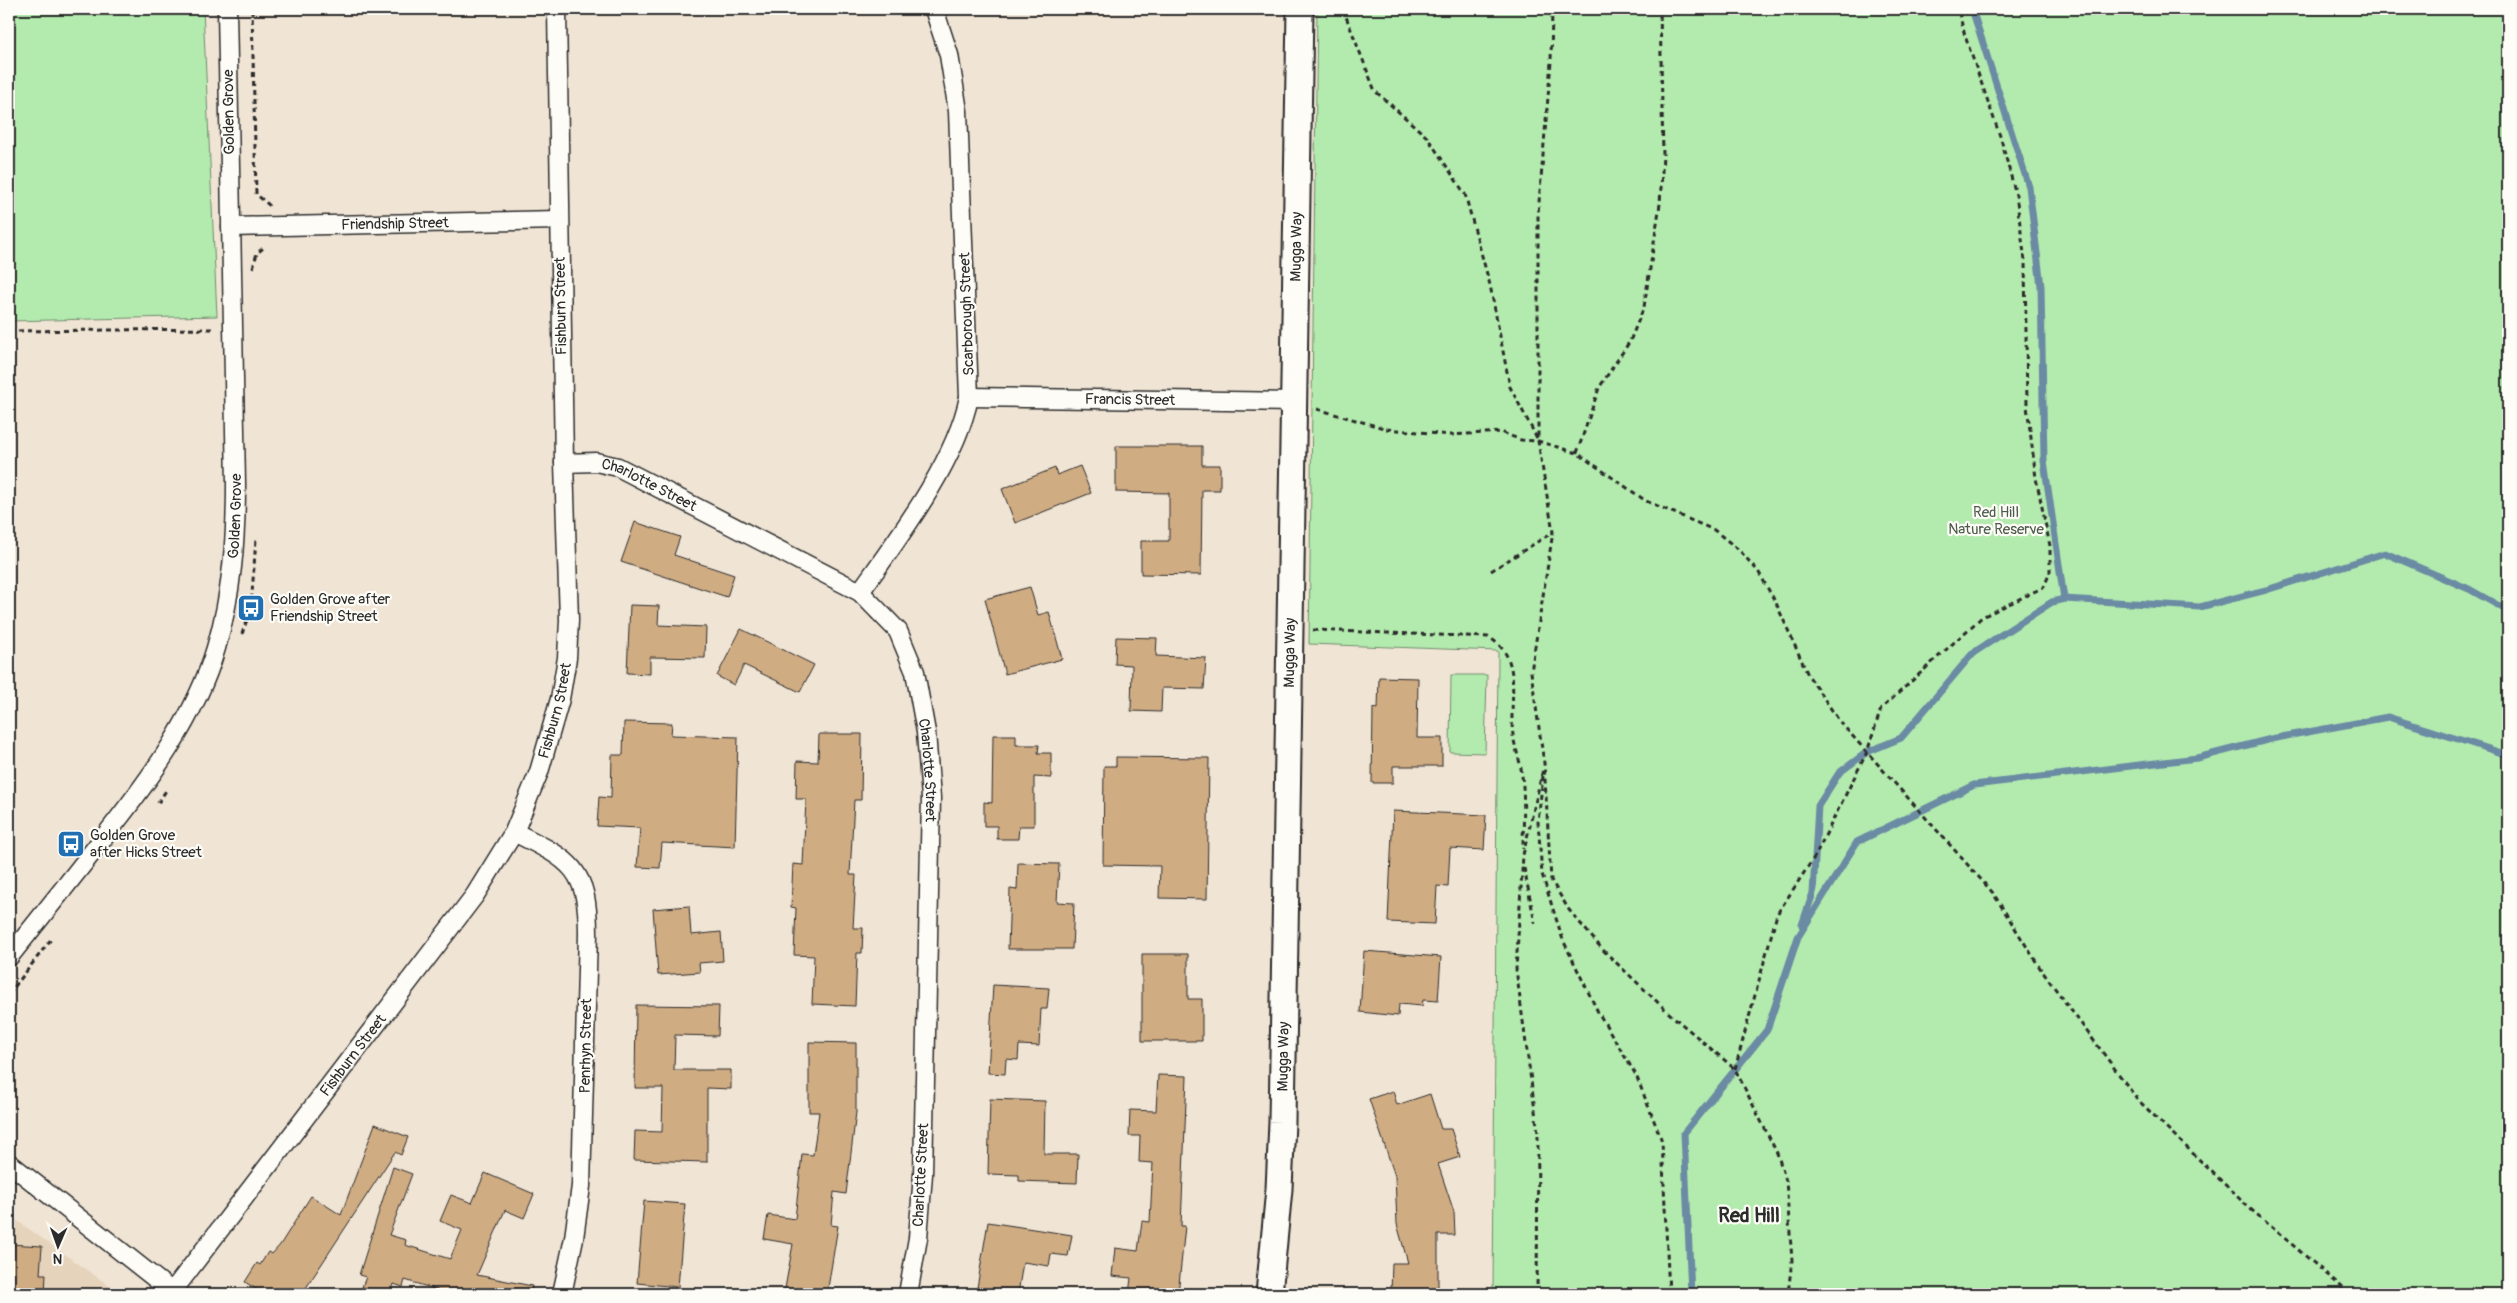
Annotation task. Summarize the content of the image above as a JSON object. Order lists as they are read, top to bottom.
{
  "streets": {
    "main road": ["Mugga Way"],
    "street": [
      "Golden Grove",
      "Friendship Street",
      "Fishburn Street",
      "Scarborough Street",
      "Francis Street",
      "Charlotte Street",
      "Penrhyn Street"
    ]
  },
  "crossings": [
    ["Golden Grove", "Friendship Street"],
    ["Friendship Street", "Fishburn Street"],
    ["Mugga Way", "Francis Street"],
    ["Fishburn Street", "Charlotte Street"],
    ["Fishburn Street", "Penrhyn Street"],
    ["Scarborough Street", "Francis Street"],
    ["Scarborough Street", "Charlotte Street"]
  ],
  "districts": ["Red Hill"],
  "parks": ["Red Hill Nature Reserve"],
  "places": {
    "bus stop": ["Golden Grove after Friendship Street", "Golden Grove after Hicks Street"]
  },
  "north": "bottom"
}
